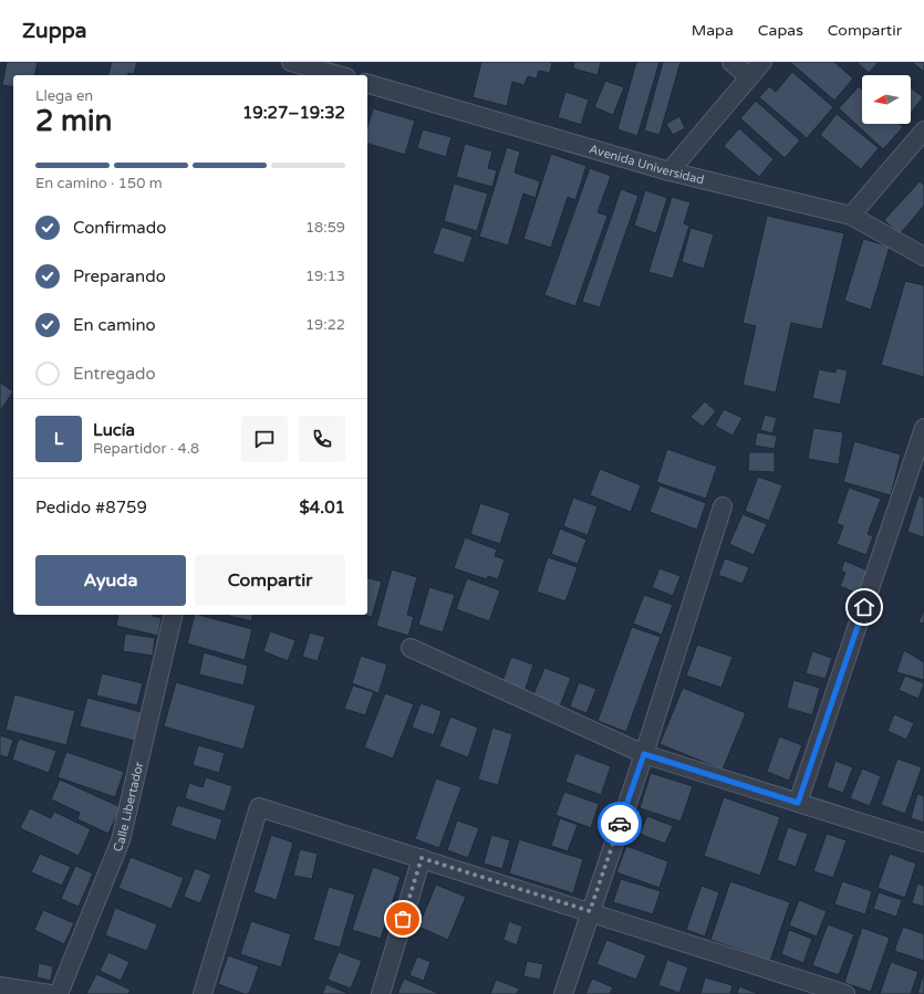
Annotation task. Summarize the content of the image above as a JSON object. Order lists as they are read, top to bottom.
{
  "streets": {
    "street": ["Avenida Universidad", "Calle Libertador"]
  },
  "north": "left",
  "page": {
    "header": "Zuppa",
    "nav": ["Mapa", "Capas", "Compartir"],
    "heading": ["2 min", "Llega en", "19:27–19:32"],
    "panel": [
      "Lucía",
      "Repartidor · 4.8",
      "Pedido #8759",
      "$4.01"
    ],
    "bar": "En camino · 150 m",
    "list": [
      ["Confirmado", "18:59"],
      ["Preparando", "19:13"],
      ["En camino", "19:22"],
      "Entregado"
    ],
    "round": "L",
    "buttons": ["Ayuda", "Compartir"]
  }
}
